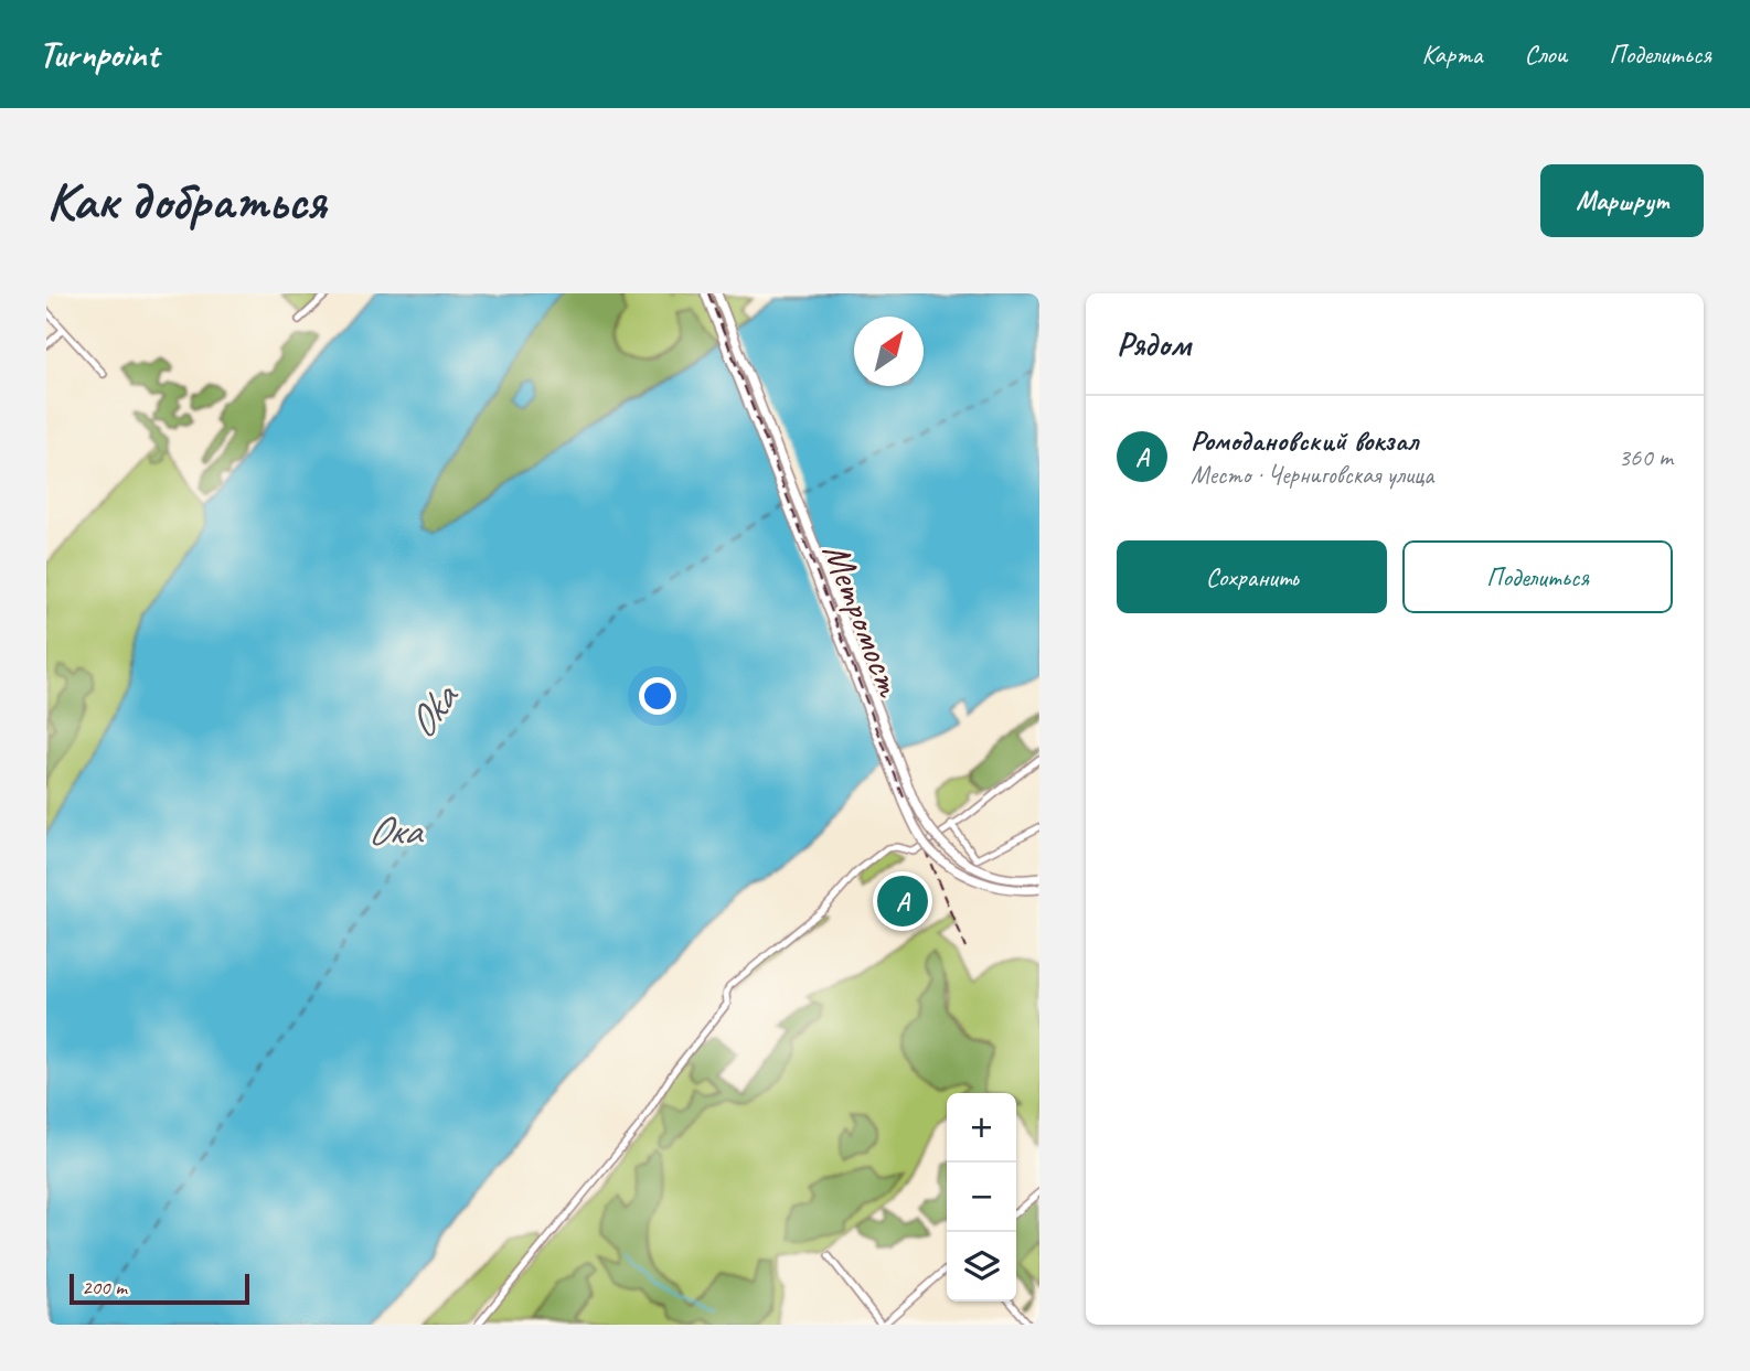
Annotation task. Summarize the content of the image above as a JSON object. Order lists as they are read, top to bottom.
{
  "streets": {
    "main road": ["Метромост"]
  },
  "water": ["Oka", "Ока"],
  "scale_bar": "200 m",
  "north": "top right",
  "page": {
    "header": "Turnpoint",
    "nav": ["Карта", "Слои", "Поделиться"],
    "buttons": [
      "Маршрут",
      ["Сохранить", "Поделиться"]
    ],
    "title": "Как добраться",
    "heading": "Рядом",
    "list": [
      {
        "mark": "A",
        "name": "Ромодановский вокзал",
        "note": "Место · Черниговская улица",
        "value": "360 m"
      }
    ],
    "pins": "A",
    "map_buttons": ["+", "−"],
    "scale": "200 m"
  }
}
